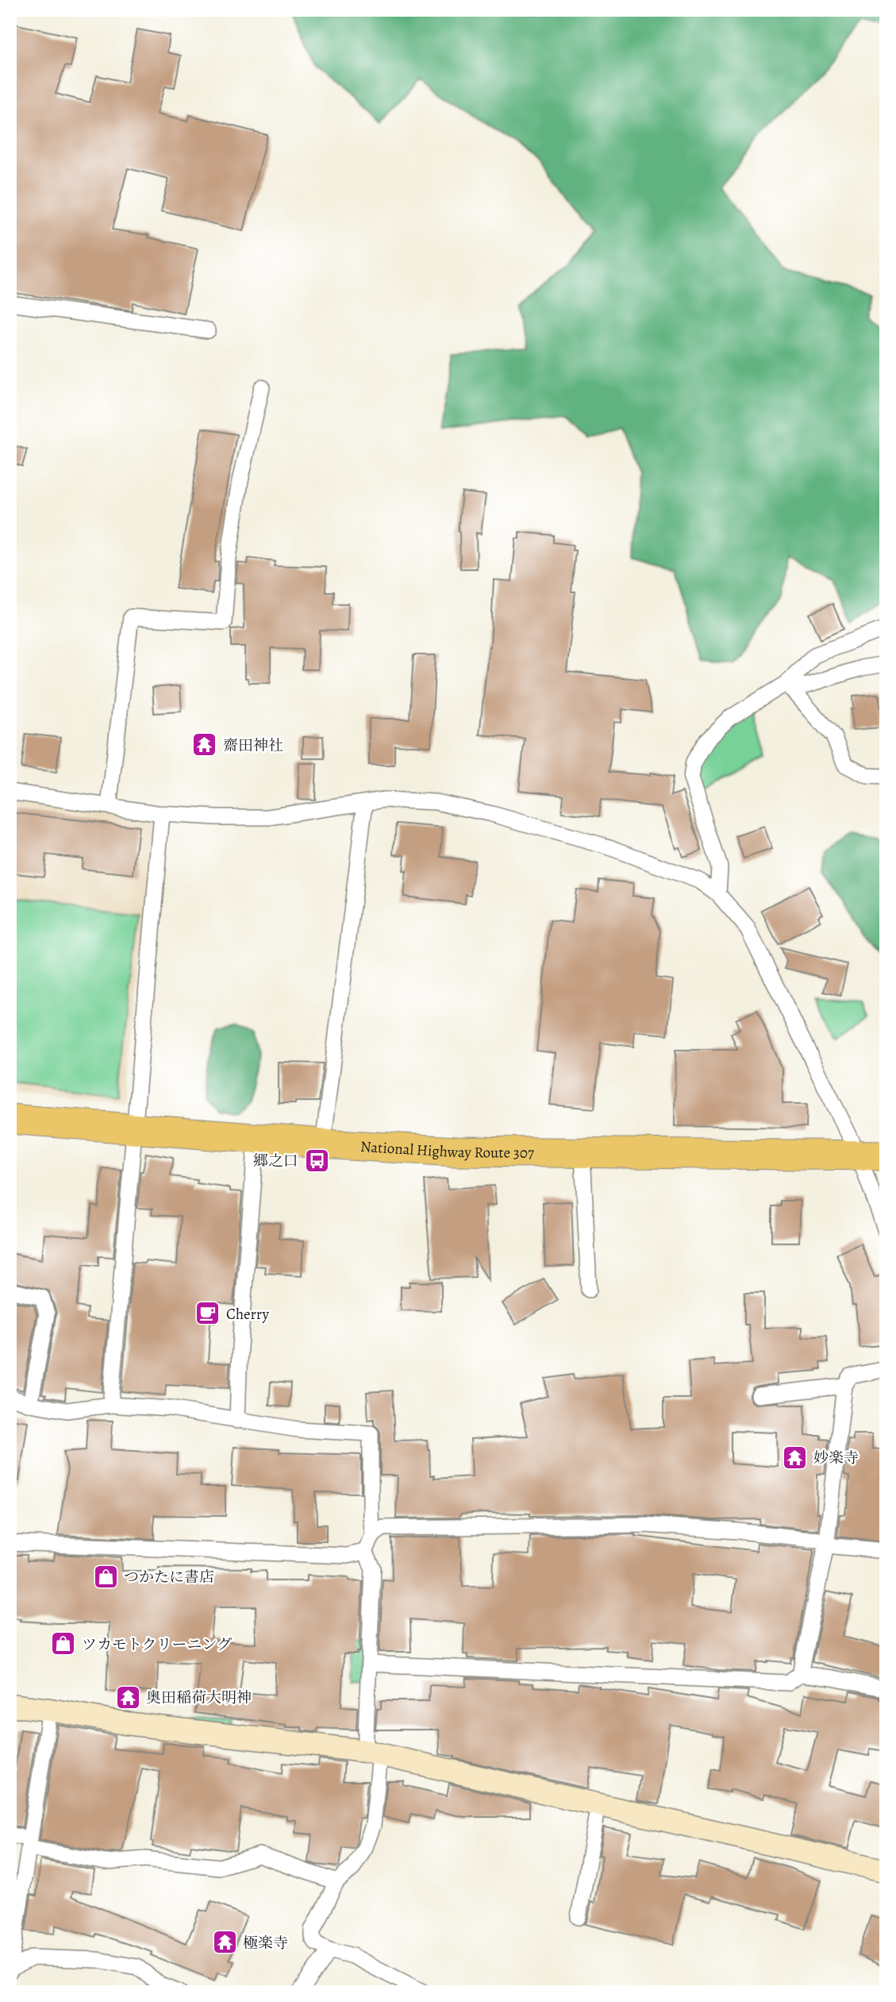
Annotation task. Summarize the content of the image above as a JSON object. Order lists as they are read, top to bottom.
{
  "streets": {
    "highway": ["National Highway Route 307"]
  },
  "places": {
    "temple": [
      "齋田神社",
      "妙楽寺",
      "奥田稲荷大明神",
      "極楽寺"
    ],
    "bus stop": ["郷之口"],
    "cafe": ["Cherry"],
    "shop": ["つかたに書店", "ツカモトクリーニング"]
  }
}
